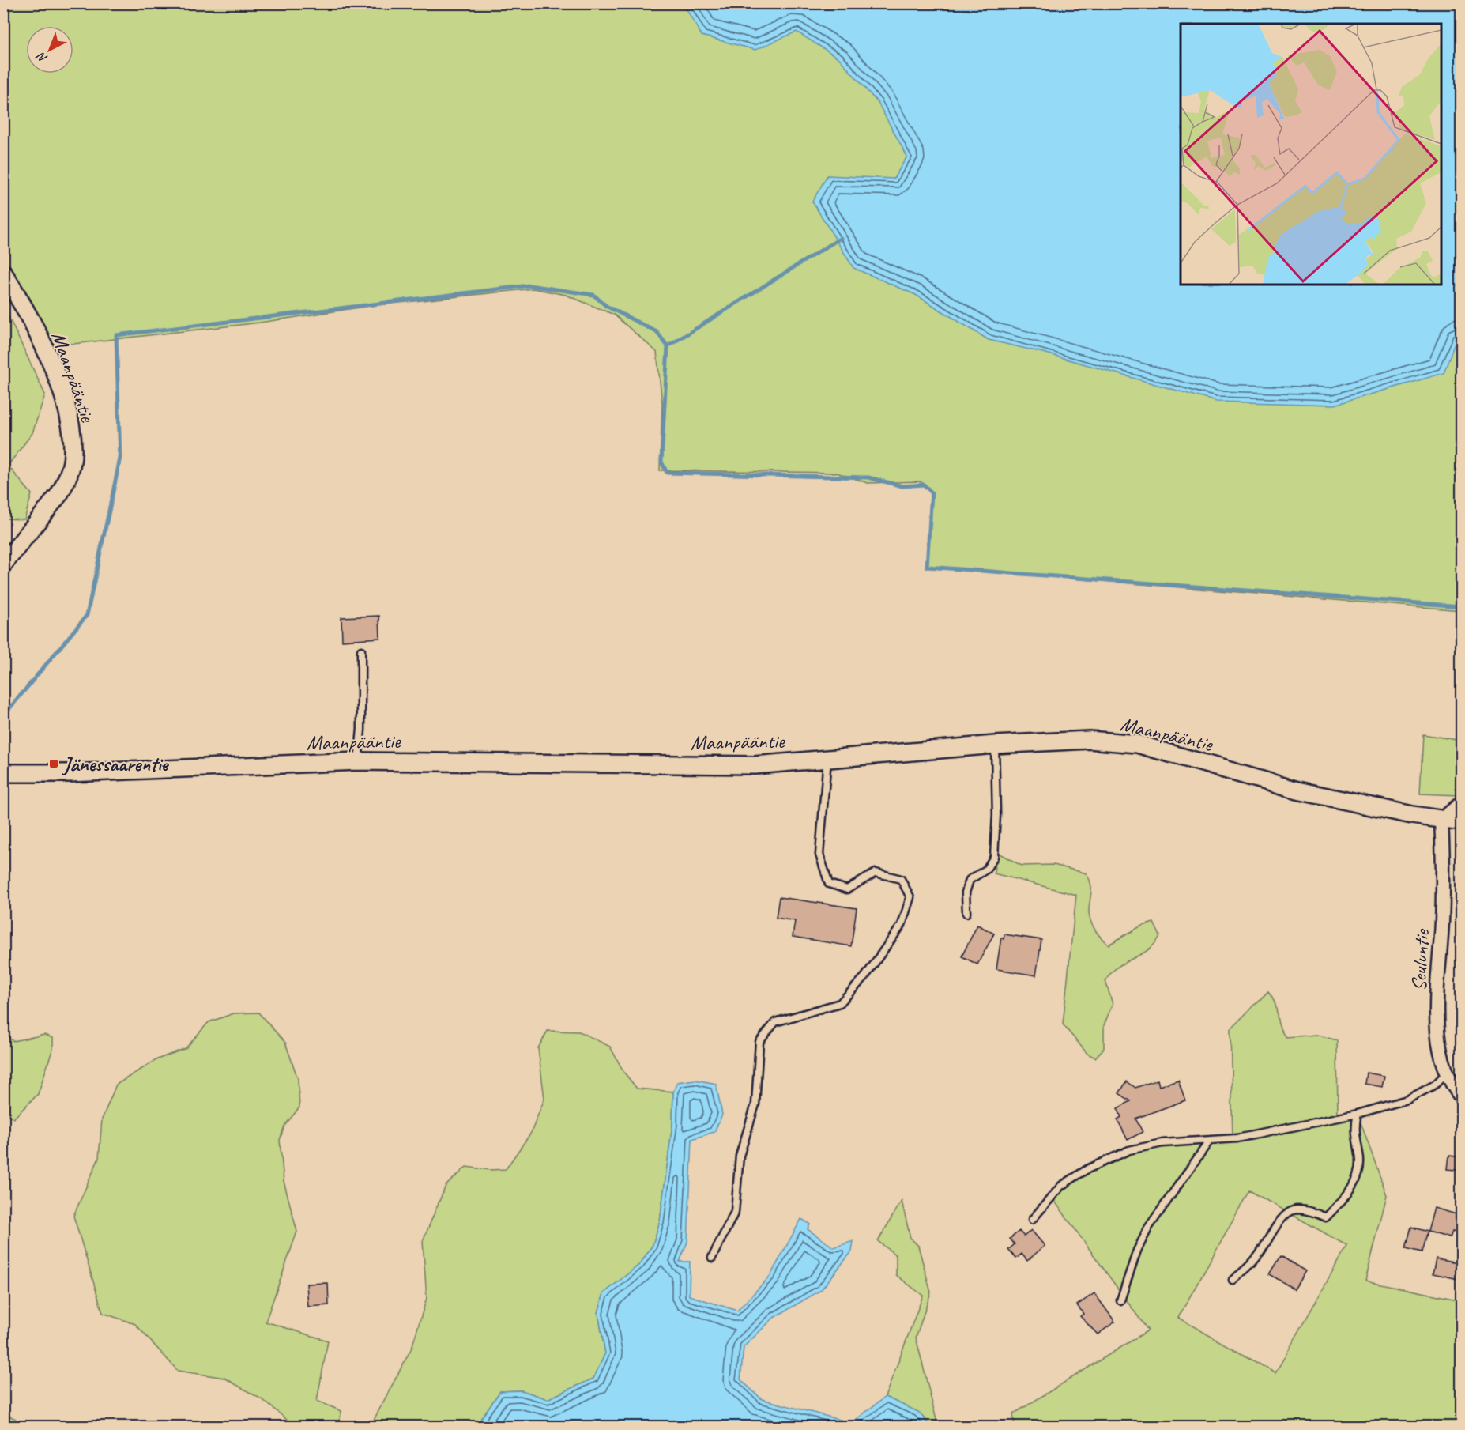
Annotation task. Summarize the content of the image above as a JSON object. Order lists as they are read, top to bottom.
{
  "streets": {
    "street": ["Maanpääntie", "Seuluntie"]
  },
  "crossings": [
    ["Maanpääntie", "Seuluntie"]
  ],
  "places": {
    "transit": ["Jänessaarentie"]
  },
  "north": "bottom left"
}
